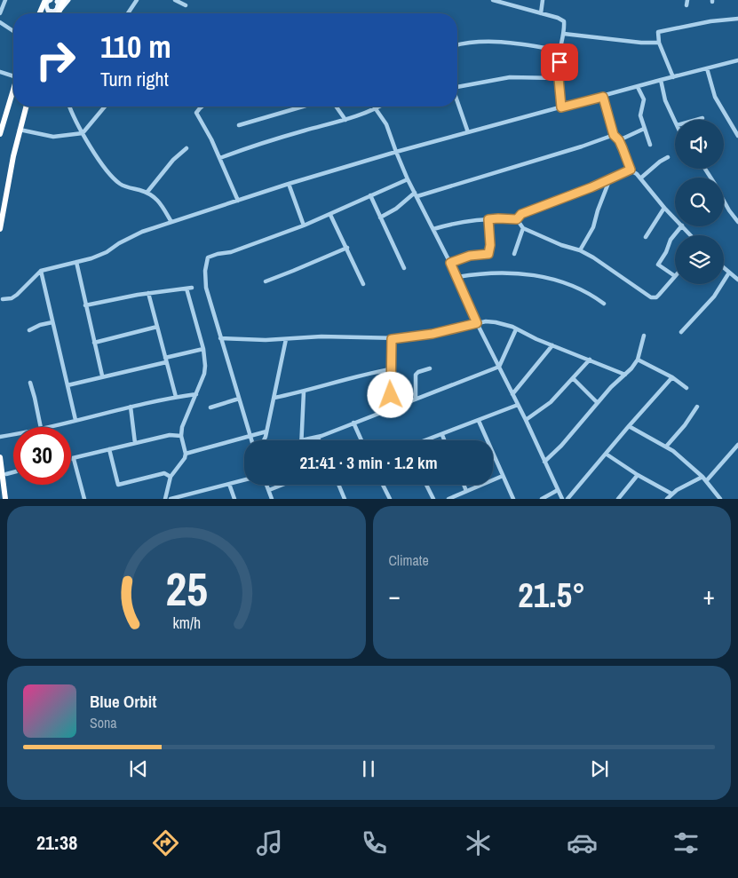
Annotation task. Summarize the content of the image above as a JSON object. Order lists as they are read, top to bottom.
{
  "page": {
    "turn": ["110 m", "Turn right"],
    "limit": "30",
    "trip": "21:41 · 3 min · 1.2 km",
    "tile": "Climate",
    "heat": ["−", "21.5°", "+"],
    "song": ["Blue Orbit", "Sona"],
    "tabs": "21:38",
    "gauge": ["25", "km/h"]
  }
}
